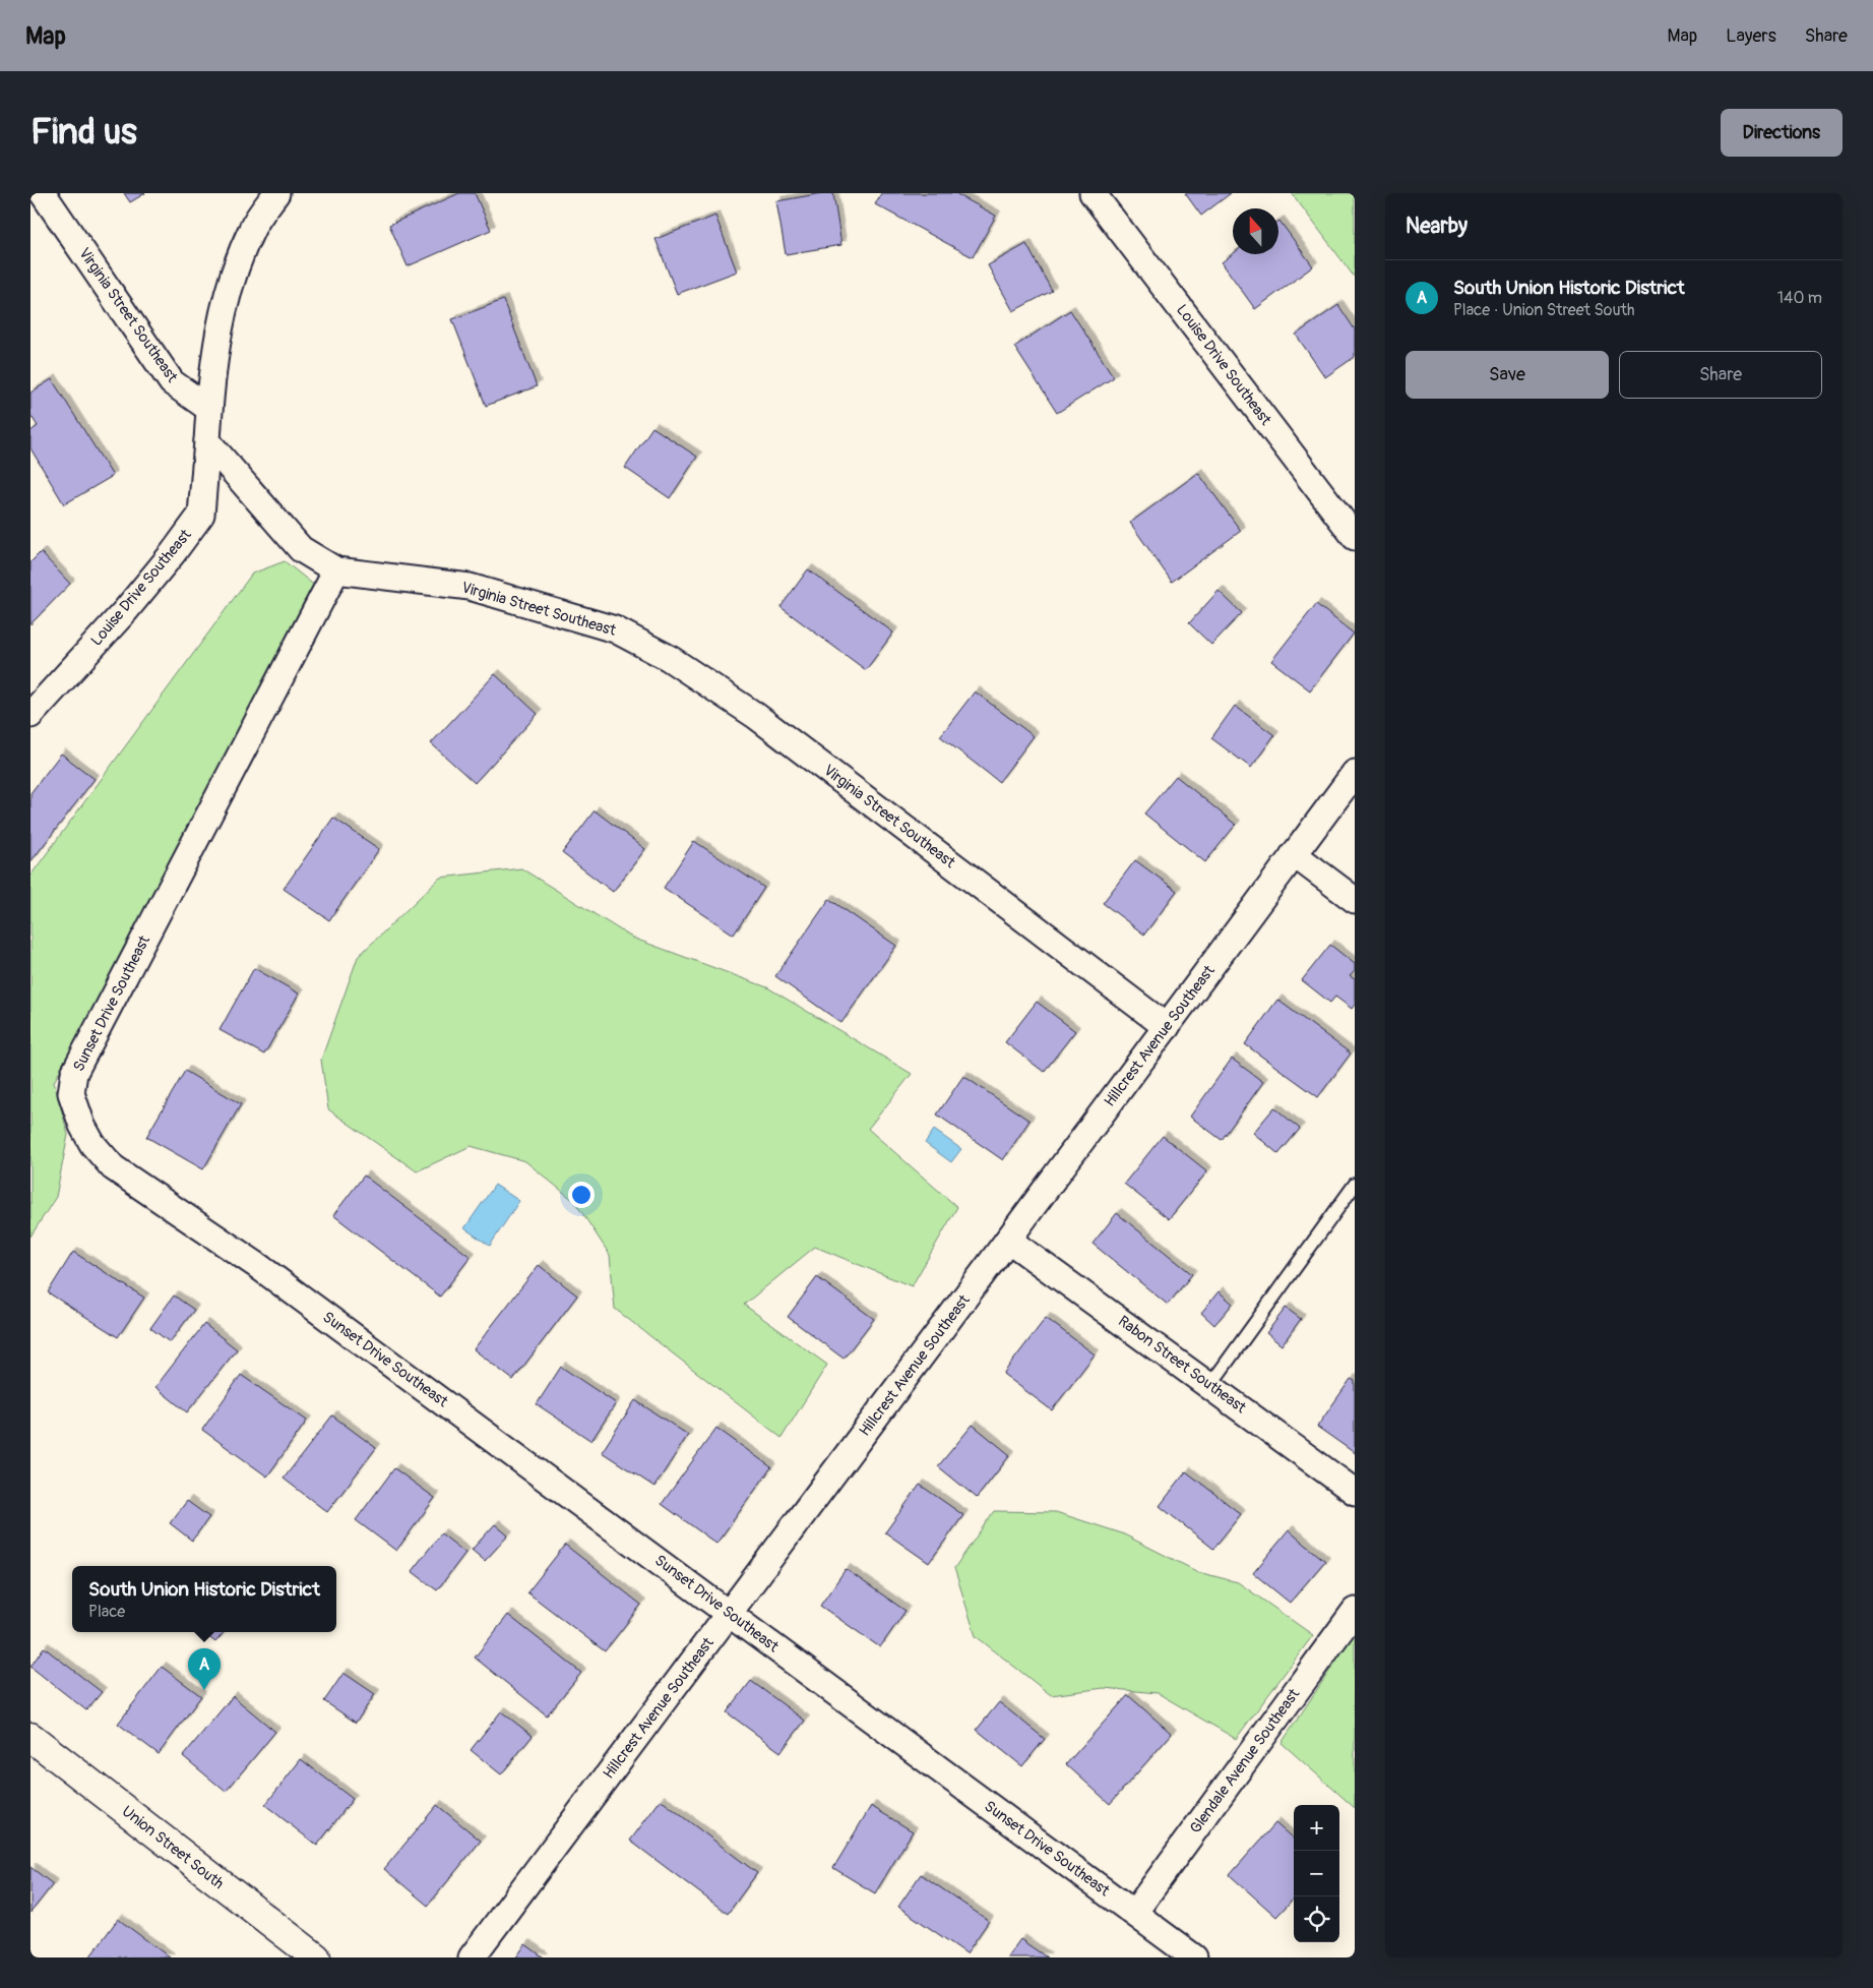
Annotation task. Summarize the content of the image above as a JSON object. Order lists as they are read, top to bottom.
{
  "streets": {
    "main road": ["Union Street South"],
    "street": [
      "Virginia Street Southeast",
      "Louise Drive Southeast",
      "Sunset Drive Southeast",
      "Hillcrest Avenue Southeast",
      "Rabon Street Southeast",
      "Glendale Avenue Southeast"
    ]
  },
  "crossings": [
    ["Virginia Street Southeast", "Louise Drive Southeast"],
    ["Virginia Street Southeast", "Sunset Drive Southeast"],
    ["Virginia Street Southeast", "Hillcrest Avenue Southeast"],
    ["Sunset Drive Southeast", "Hillcrest Avenue Southeast"],
    ["Sunset Drive Southeast", "Glendale Avenue Southeast"],
    ["Hillcrest Avenue Southeast", "Rabon Street Southeast"]
  ],
  "north": "top",
  "page": {
    "header": "Map",
    "nav": ["Map", "Layers", "Share"],
    "buttons": [
      "Directions",
      ["Save", "Share"]
    ],
    "title": "Find us",
    "heading": "Nearby",
    "list": [
      {
        "mark": "A",
        "name": "South Union Historic District",
        "note": "Place · Union Street South",
        "value": "140 m"
      }
    ],
    "popup": ["South Union Historic District", "Place"],
    "pins": "A",
    "map_buttons": ["+", "−"]
  }
}
